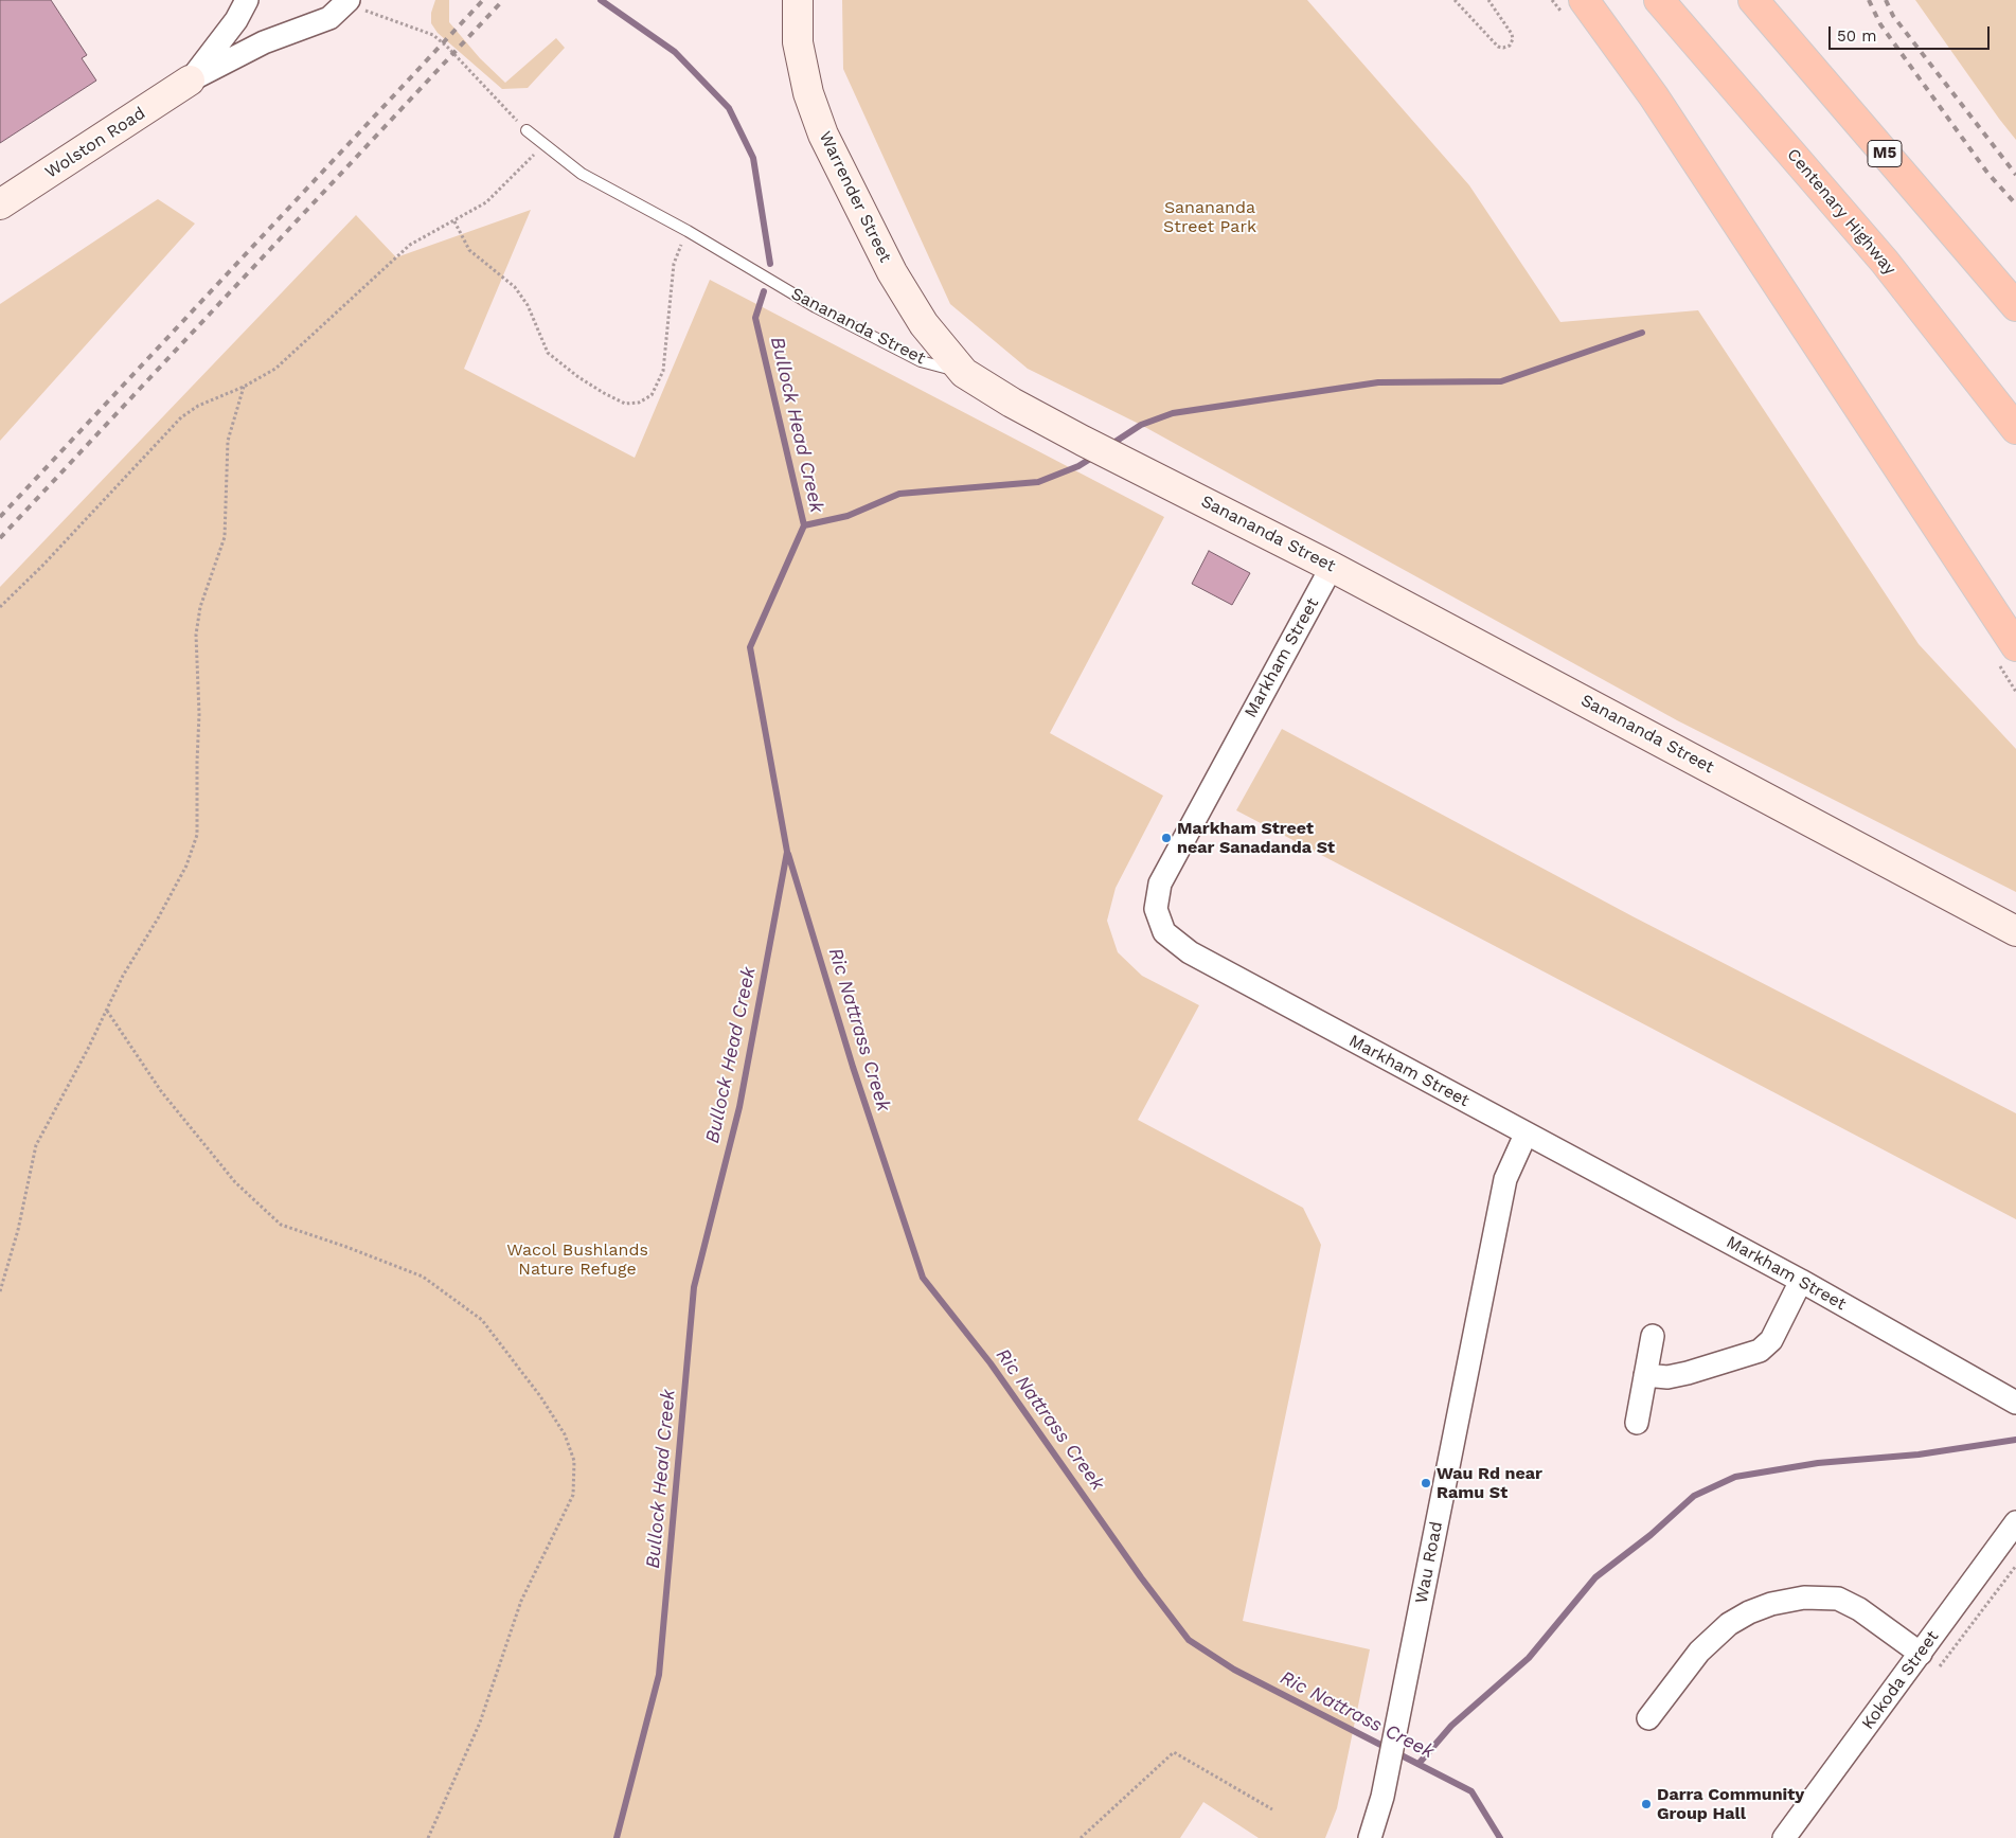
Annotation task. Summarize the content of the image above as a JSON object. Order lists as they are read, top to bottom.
{
  "streets": {
    "highway": ["M5", "Centenary Highway"],
    "street": [
      "Wolston Road",
      "Warrender Street",
      "Sanananda Street",
      "Markham Street",
      "Wau Road",
      "Kokoda Street"
    ]
  },
  "crossings": [
    ["Warrender Street", "Sanananda Street"],
    ["Sanananda Street", "Markham Street"],
    ["Markham Street", "Wau Road"]
  ],
  "water": ["Bullock Head Creek", "Ric Nattrass Creek"],
  "parks": ["Sanananda Street Park", "Wacol Bushlands Nature Refuge"],
  "places": ["Markham Street near Sanadanda St", "Wau Rd near Ramu St", "Darra Community Group Hall"],
  "scale_bar": "50 m"
}
